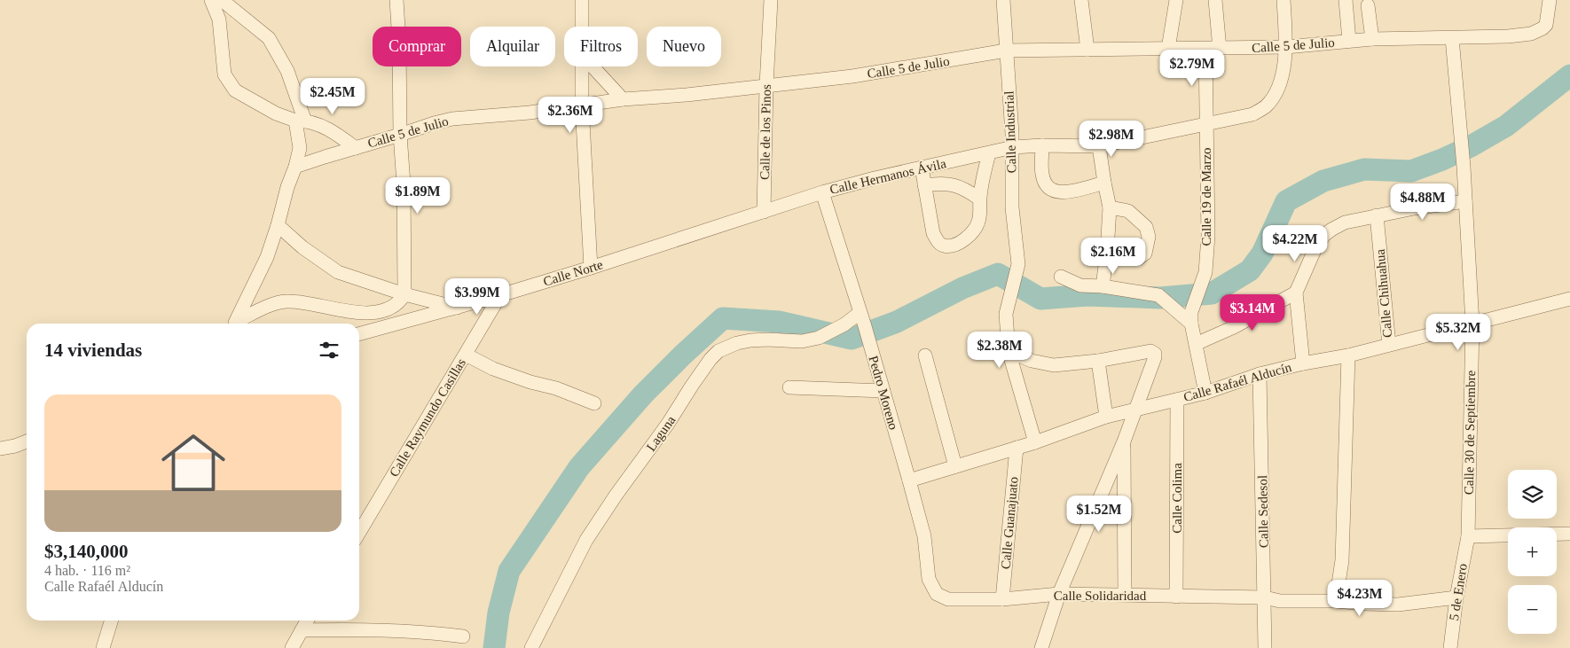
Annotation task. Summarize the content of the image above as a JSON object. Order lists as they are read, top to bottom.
{
  "streets": {
    "street": [
      "Calle 5 de Julio",
      "Calle de los Pinos",
      "Calle Industrial",
      "Calle Hermanos Ávila",
      "Calle 19 de Marzo",
      "Calle Norte",
      "Calle Chihuahua",
      "Calle Rafaél Alducín",
      "Pedro Moreno",
      "Calle Raymundo Casillas",
      "Calle 30 de Septiembre",
      "Laguna",
      "Calle Colima",
      "Calle Sedesol",
      "Calle Guanajuato",
      "5 de Enero",
      "Calle Solidaridad"
    ]
  },
  "crossings": [
    ["Calle 5 de Julio", "Calle de los Pinos"],
    ["Calle 5 de Julio", "Calle Industrial"],
    ["Calle 5 de Julio", "Calle 19 de Marzo"],
    ["Calle 5 de Julio", "Calle 30 de Septiembre"],
    ["Calle de los Pinos", "Calle Hermanos Ávila"],
    ["Calle de los Pinos", "Calle Norte"],
    ["Calle Industrial", "Calle Hermanos Ávila"],
    ["Calle Hermanos Ávila", "Calle 19 de Marzo"],
    ["Calle Hermanos Ávila", "Calle Norte"],
    ["Calle Hermanos Ávila", "Pedro Moreno"],
    ["Calle Norte", "Calle Raymundo Casillas"],
    ["Calle Chihuahua", "Calle Rafaél Alducín"],
    ["Calle Rafaél Alducín", "Pedro Moreno"],
    ["Calle Rafaél Alducín", "Calle 30 de Septiembre"],
    ["Calle Rafaél Alducín", "Calle Colima"],
    ["Calle Rafaél Alducín", "Calle Sedesol"],
    ["Calle Rafaél Alducín", "Calle Guanajuato"],
    ["Pedro Moreno", "Laguna"],
    ["Pedro Moreno", "Calle Solidaridad"],
    ["Calle 30 de Septiembre", "5 de Enero"],
    ["Calle Colima", "Calle Solidaridad"],
    ["Calle Sedesol", "Calle Solidaridad"],
    ["Calle Guanajuato", "Calle Solidaridad"],
    ["5 de Enero", "Calle Solidaridad"]
  ],
  "page": {
    "chip": [
      "Comprar",
      "Alquilar",
      "Filtros",
      "Nuevo"
    ],
    "price": [
      "$2.79M",
      "$2.45M",
      "$2.36M",
      "$2.98M",
      "$1.89M",
      "$4.88M",
      "$4.22M",
      "$2.16M",
      "$3.99M",
      "$3.14M",
      "$5.32M",
      "$2.38M",
      "$1.52M",
      "$4.23M"
    ],
    "heading": "14 viviendas",
    "list": [
      {
        "name": "$3,140,000",
        "note": "4 hab. · 116 m² · Calle Rafaél Alducín"
      }
    ],
    "map_buttons": ["+", "−"]
  }
}
